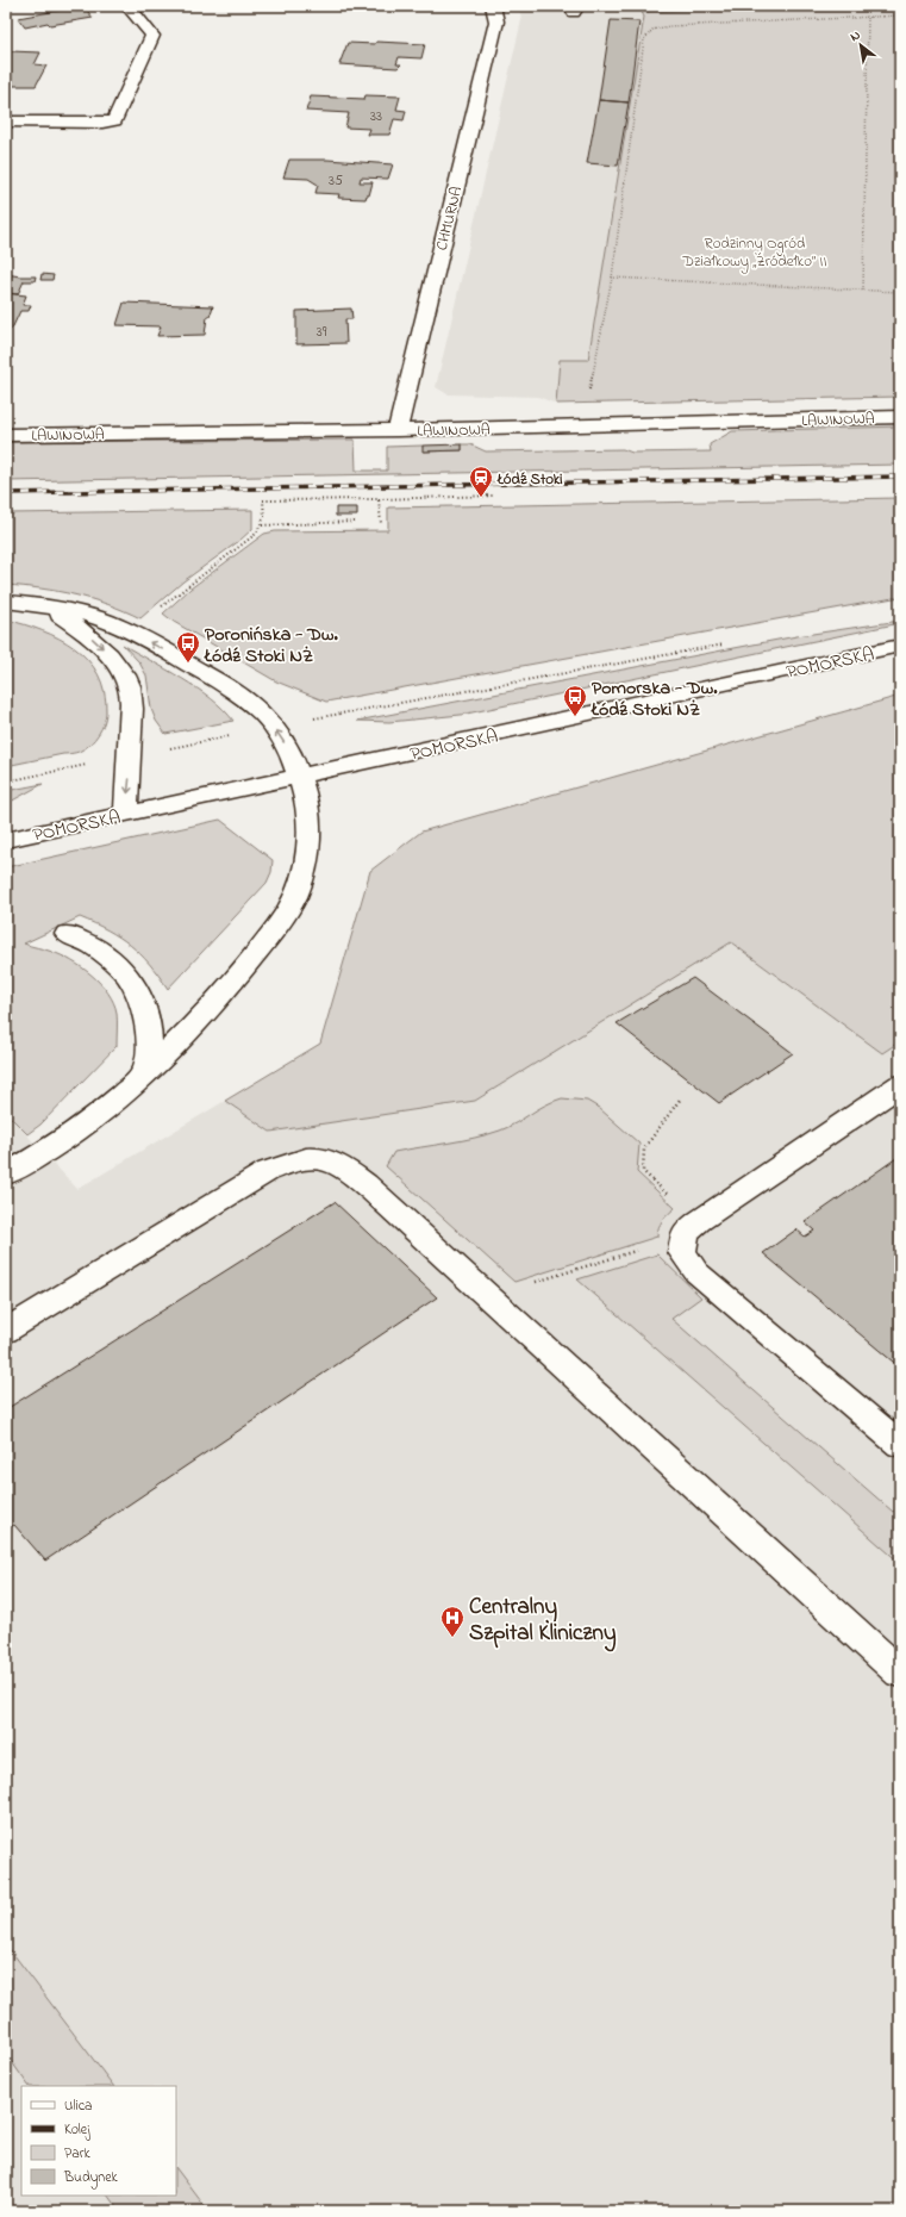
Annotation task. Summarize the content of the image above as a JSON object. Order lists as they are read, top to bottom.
{
  "streets": {
    "street": ["CHMURNA", "LAWINOWA", "POMORSKA"]
  },
  "crossings": [
    ["CHMURNA", "LAWINOWA"]
  ],
  "parks": ["Rodzinny Ogród Działkowy „Źródełko” II"],
  "places": {
    "station": ["Łódź Stoki"],
    "bus stop": ["Poronińska - Dw. Łódź Stoki NŻ", "Pomorska - Dw. Łódź Stoki NŻ"],
    "hospital": ["Centralny Szpital Kliniczny"]
  },
  "house_numbers": ["33", "35", "39"],
  "legend": [
    "Ulica",
    "Kolej",
    "Park",
    "Budynek"
  ],
  "north": "top left"
}
